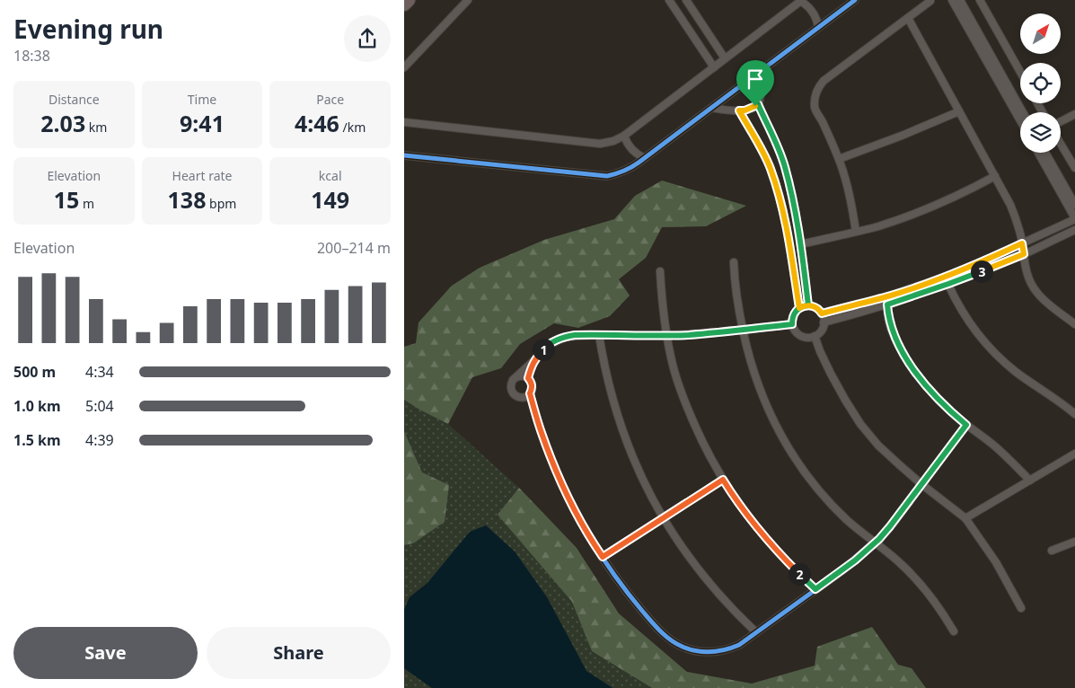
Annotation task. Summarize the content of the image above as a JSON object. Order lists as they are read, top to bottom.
{
  "north": "top right",
  "page": {
    "heading": ["Evening run", "18:38"],
    "stats": [
      ["Distance", "2.03 km"],
      ["Time", "9:41"],
      ["Pace", "4:46 /km"],
      ["Elevation", "15 m"],
      ["Heart rate", "138 bpm"],
      ["kcal", "149"]
    ],
    "chart": ["Elevation", "200–214 m"],
    "pins": ["3", "1", "2"],
    "list": [
      {
        "name": "500 m",
        "note": "4:34"
      },
      {
        "name": "1.0 km",
        "note": "5:04"
      },
      {
        "name": "1.5 km",
        "note": "4:39"
      }
    ],
    "buttons": ["Save", "Share"]
  }
}
